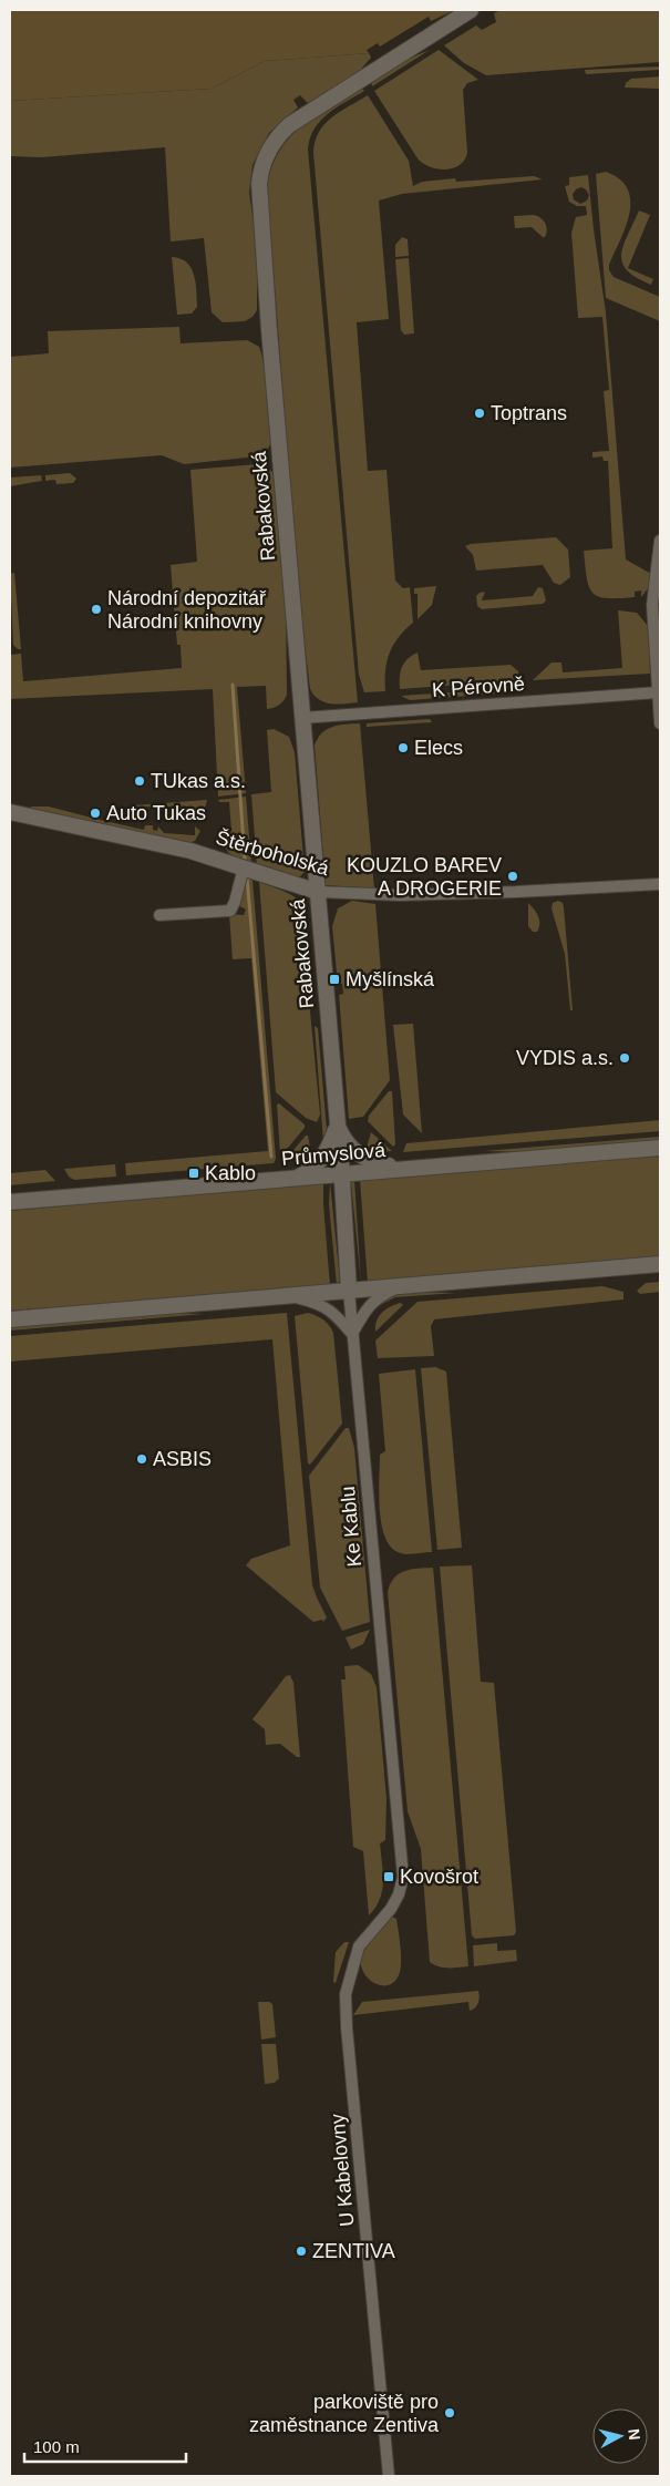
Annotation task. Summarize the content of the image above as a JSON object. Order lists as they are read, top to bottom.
{
  "streets": {
    "main road": [
      "Rabakovská",
      "Štěrboholská",
      "Průmyslová",
      "Ke Kablu"
    ],
    "street": ["K Pérovně", "U Kabelovny"]
  },
  "crossings": [
    ["Rabakovská", "K Pérovně"],
    ["Rabakovská", "Štěrboholská"],
    ["Rabakovská", "Průmyslová"],
    ["Rabakovská", "Ke Kablu"],
    ["Průmyslová", "Ke Kablu"],
    ["Ke Kablu", "U Kabelovny"]
  ],
  "places": {
    "other": [
      "Toptrans",
      "Národní depozitář Národní knihovny",
      "Elecs",
      "TUkas a.s.",
      "Auto Tukas",
      "KOUZLO BAREV A DROGERIE",
      "VYDIS a.s.",
      "ASBIS",
      "ZENTIVA",
      "parkoviště pro zaměstnance Zentiva"
    ],
    "transit": ["Myšlínská", "Kablo", "Kovošrot"]
  },
  "scale_bar": "100 m",
  "north": "right"
}
